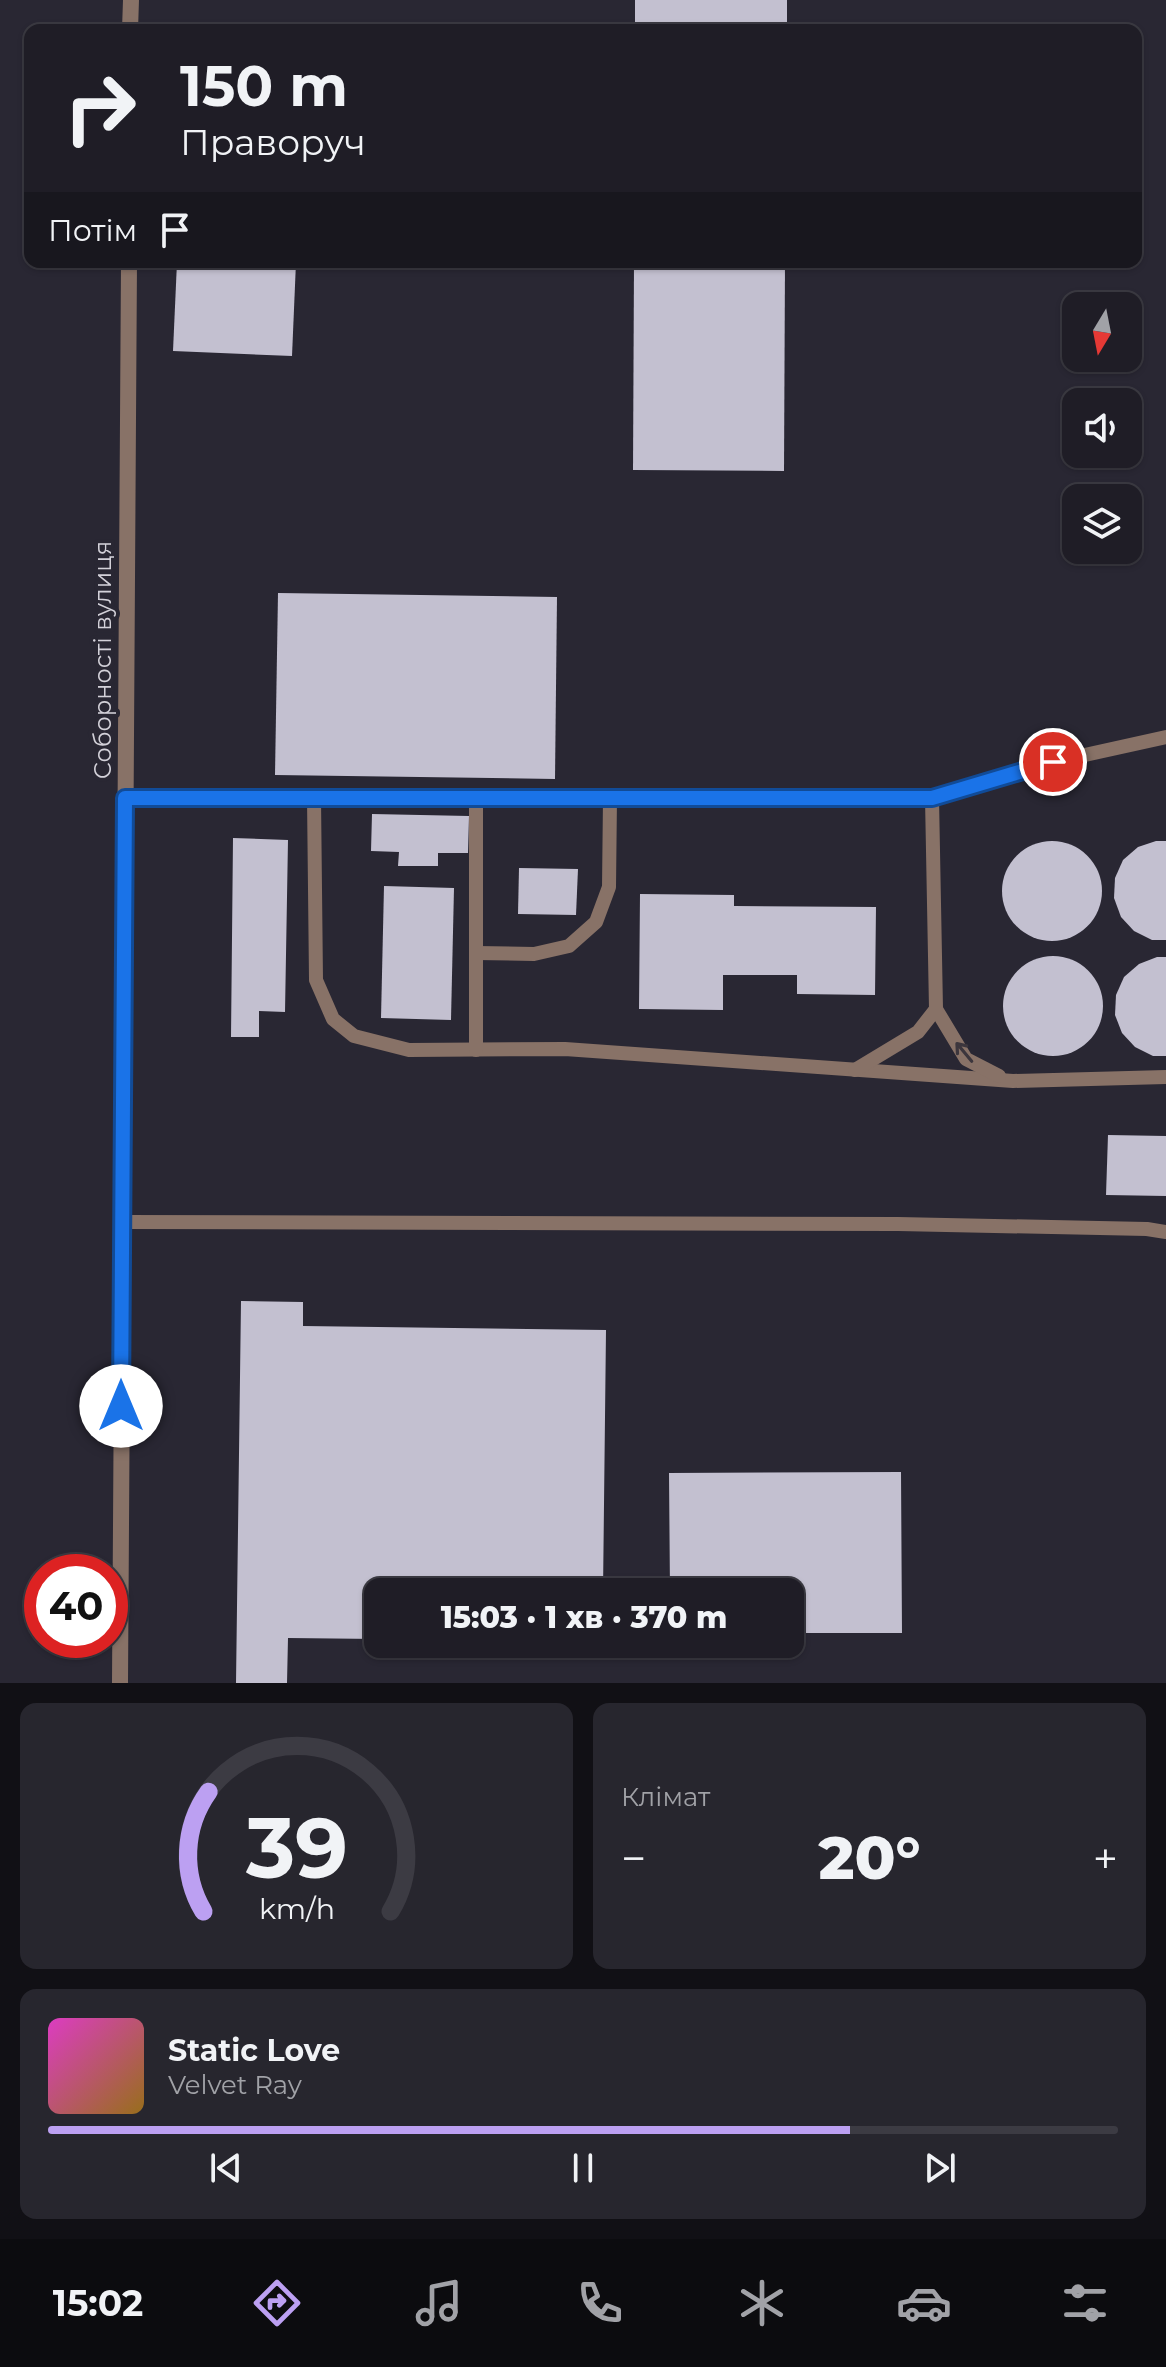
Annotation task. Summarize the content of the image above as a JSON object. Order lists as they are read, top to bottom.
{
  "streets": {
    "street": ["Соборності вулиця"]
  },
  "north": "bottom",
  "page": {
    "turn": ["150 m", "Праворуч"],
    "then": "Потім",
    "limit": "40",
    "trip": "15:03 · 1 хв · 370 m",
    "tile": "Клімат",
    "heat": ["−", "20°", "+"],
    "song": ["Static Love", "Velvet Ray"],
    "tabs": "15:02",
    "gauge": ["39", "km/h"]
  }
}
